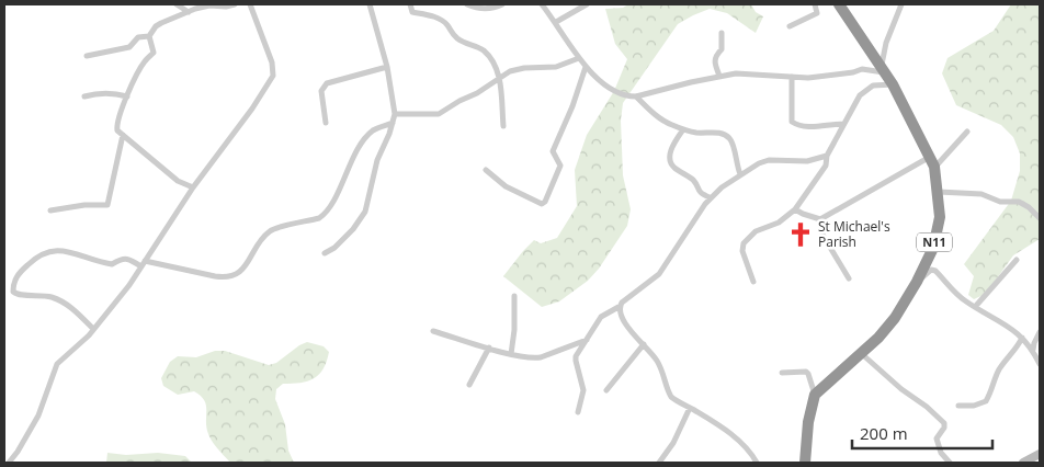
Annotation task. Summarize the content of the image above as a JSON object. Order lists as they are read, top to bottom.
{
  "streets": {
    "highway": ["N11"]
  },
  "places": {
    "church": ["St Michael's Parish"]
  },
  "scale_bar": "200 m"
}
